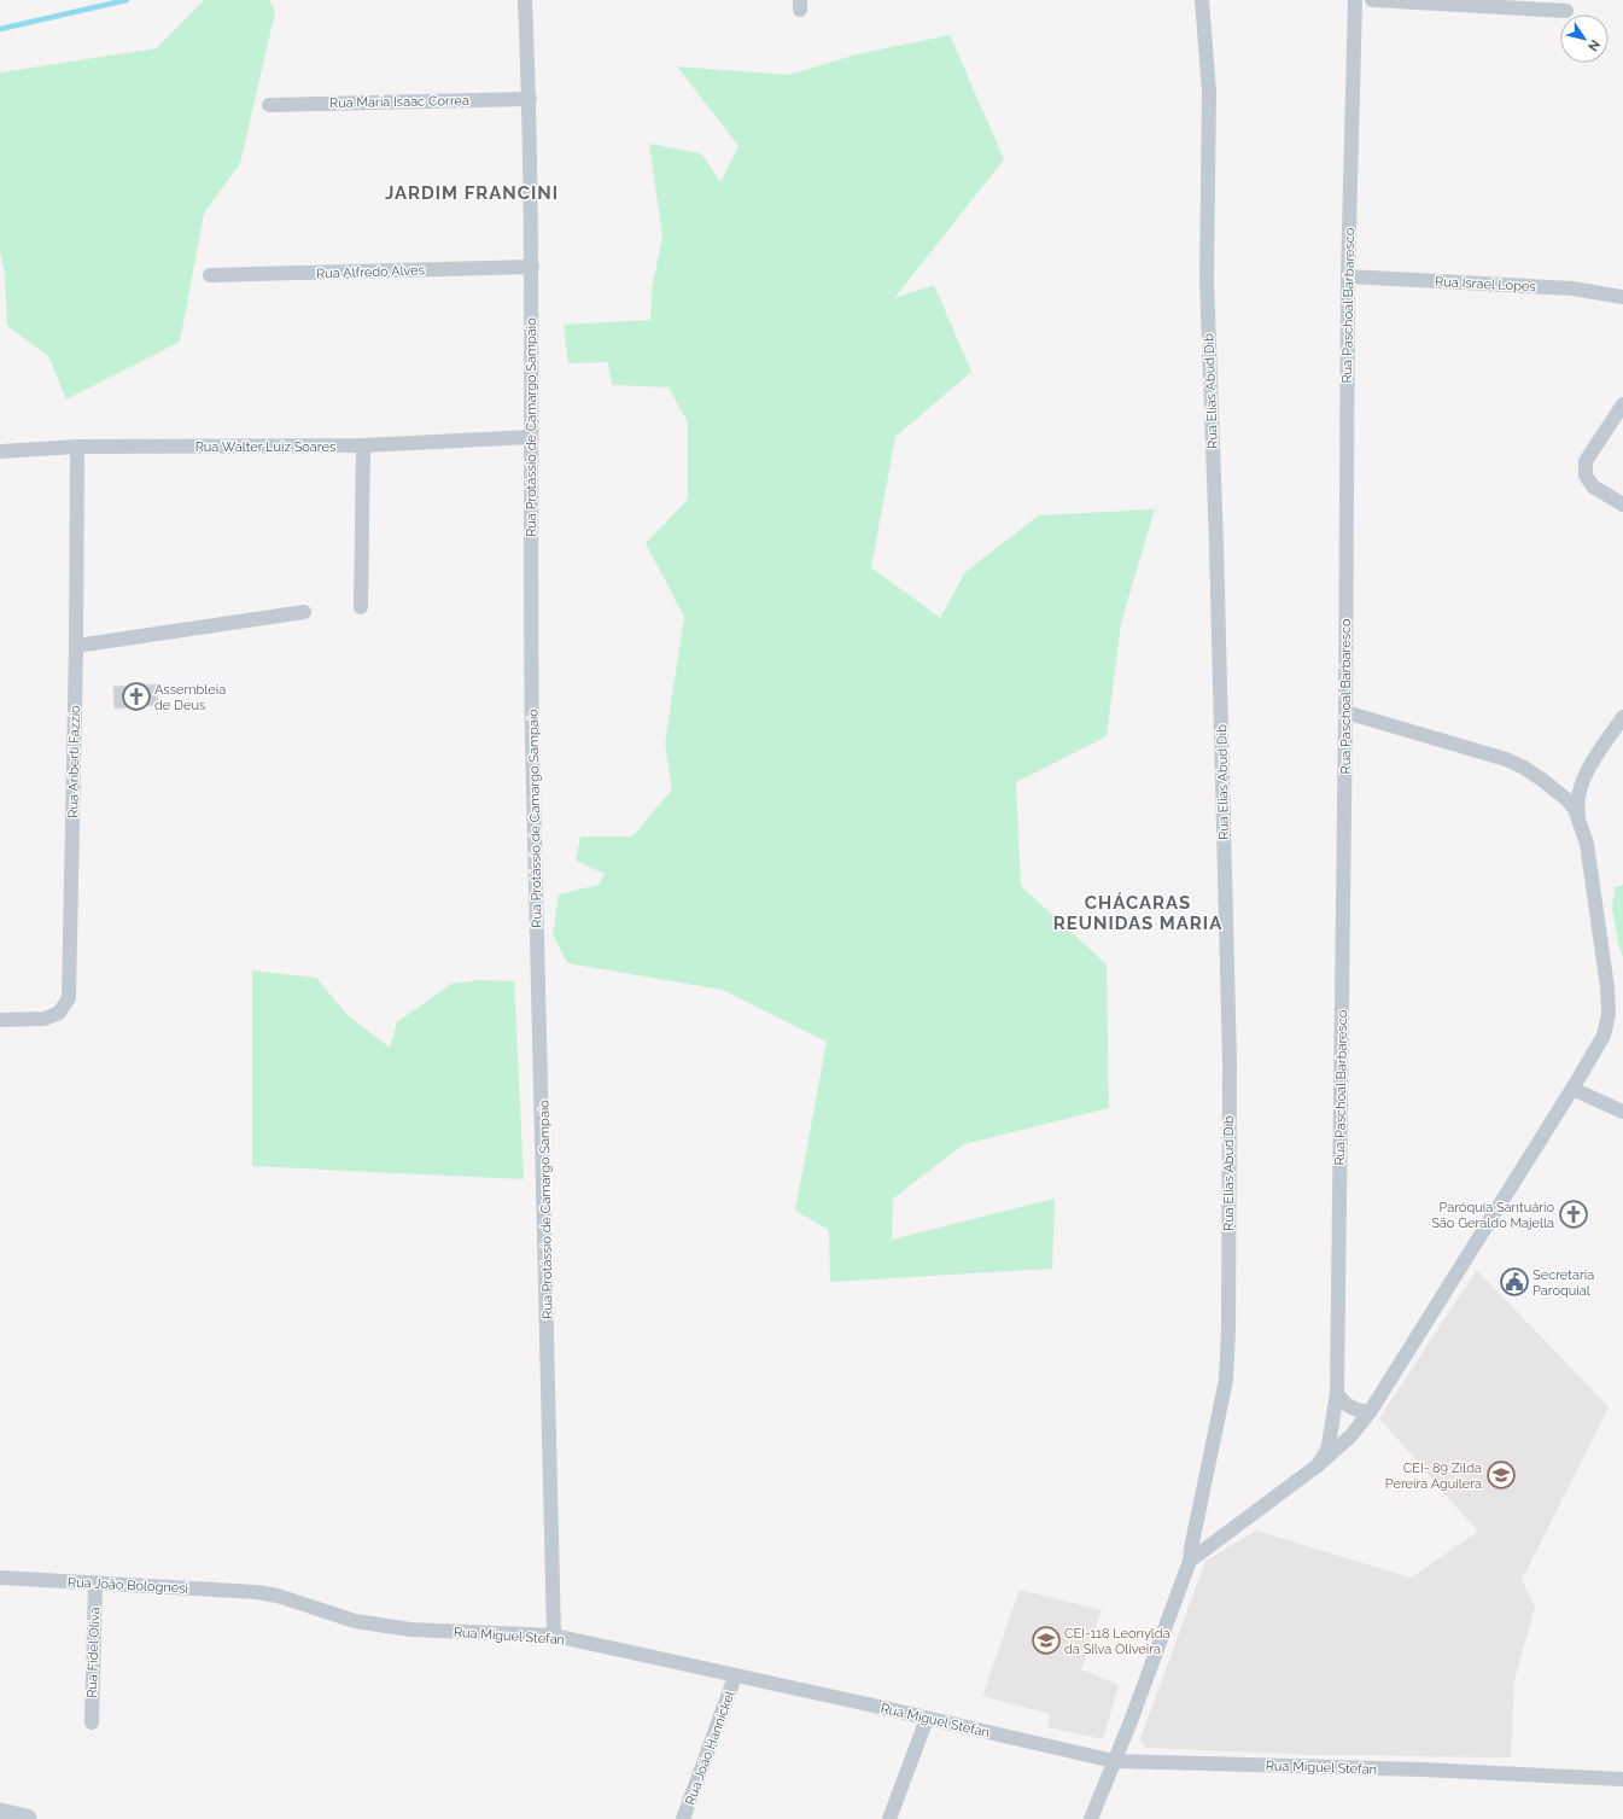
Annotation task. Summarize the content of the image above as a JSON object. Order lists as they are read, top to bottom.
{
  "streets": {
    "street": [
      "Rua Maria Isaac Correa",
      "Rua Alfredo Alves",
      "Rua Israel Lopes",
      "Rua Paschoal Barbaresco",
      "Rua Elias Abud Dib",
      "Rua Protássio de Camargo Sampaio",
      "Rua Walter Luiz Soares",
      "Rua Ariberti Fazzio",
      "Rua João Bolognesi",
      "Rua Miguel Stefan",
      "Rua Fidel Oliva",
      "Rua João Hannickel"
    ]
  },
  "crossings": [
    ["Rua Maria Isaac Correa", "Rua Protássio de Camargo Sampaio"],
    ["Rua Alfredo Alves", "Rua Protássio de Camargo Sampaio"],
    ["Rua Israel Lopes", "Rua Paschoal Barbaresco"],
    ["Rua Elias Abud Dib", "Rua Miguel Stefan"],
    ["Rua Protássio de Camargo Sampaio", "Rua Walter Luiz Soares"],
    ["Rua Protássio de Camargo Sampaio", "Rua Miguel Stefan"],
    ["Rua Walter Luiz Soares", "Rua Ariberti Fazzio"],
    ["Rua João Bolognesi", "Rua Miguel Stefan"],
    ["Rua João Bolognesi", "Rua Fidel Oliva"],
    ["Rua Miguel Stefan", "Rua João Hannickel"]
  ],
  "districts": ["JARDIM FRANCINI", "CHÁCARAS REUNIDAS MARIA"],
  "places": {
    "church": ["Assembleia de Deus", "Paróquia Santuário São Geraldo Majella"],
    "public building": ["Secretaria Paroquial"],
    "school or university": ["CEI- 89 Zilda Pereira Aguilera", "CEI-118 Leonylda da Silva Oliveira"]
  },
  "north": "bottom right"
}
